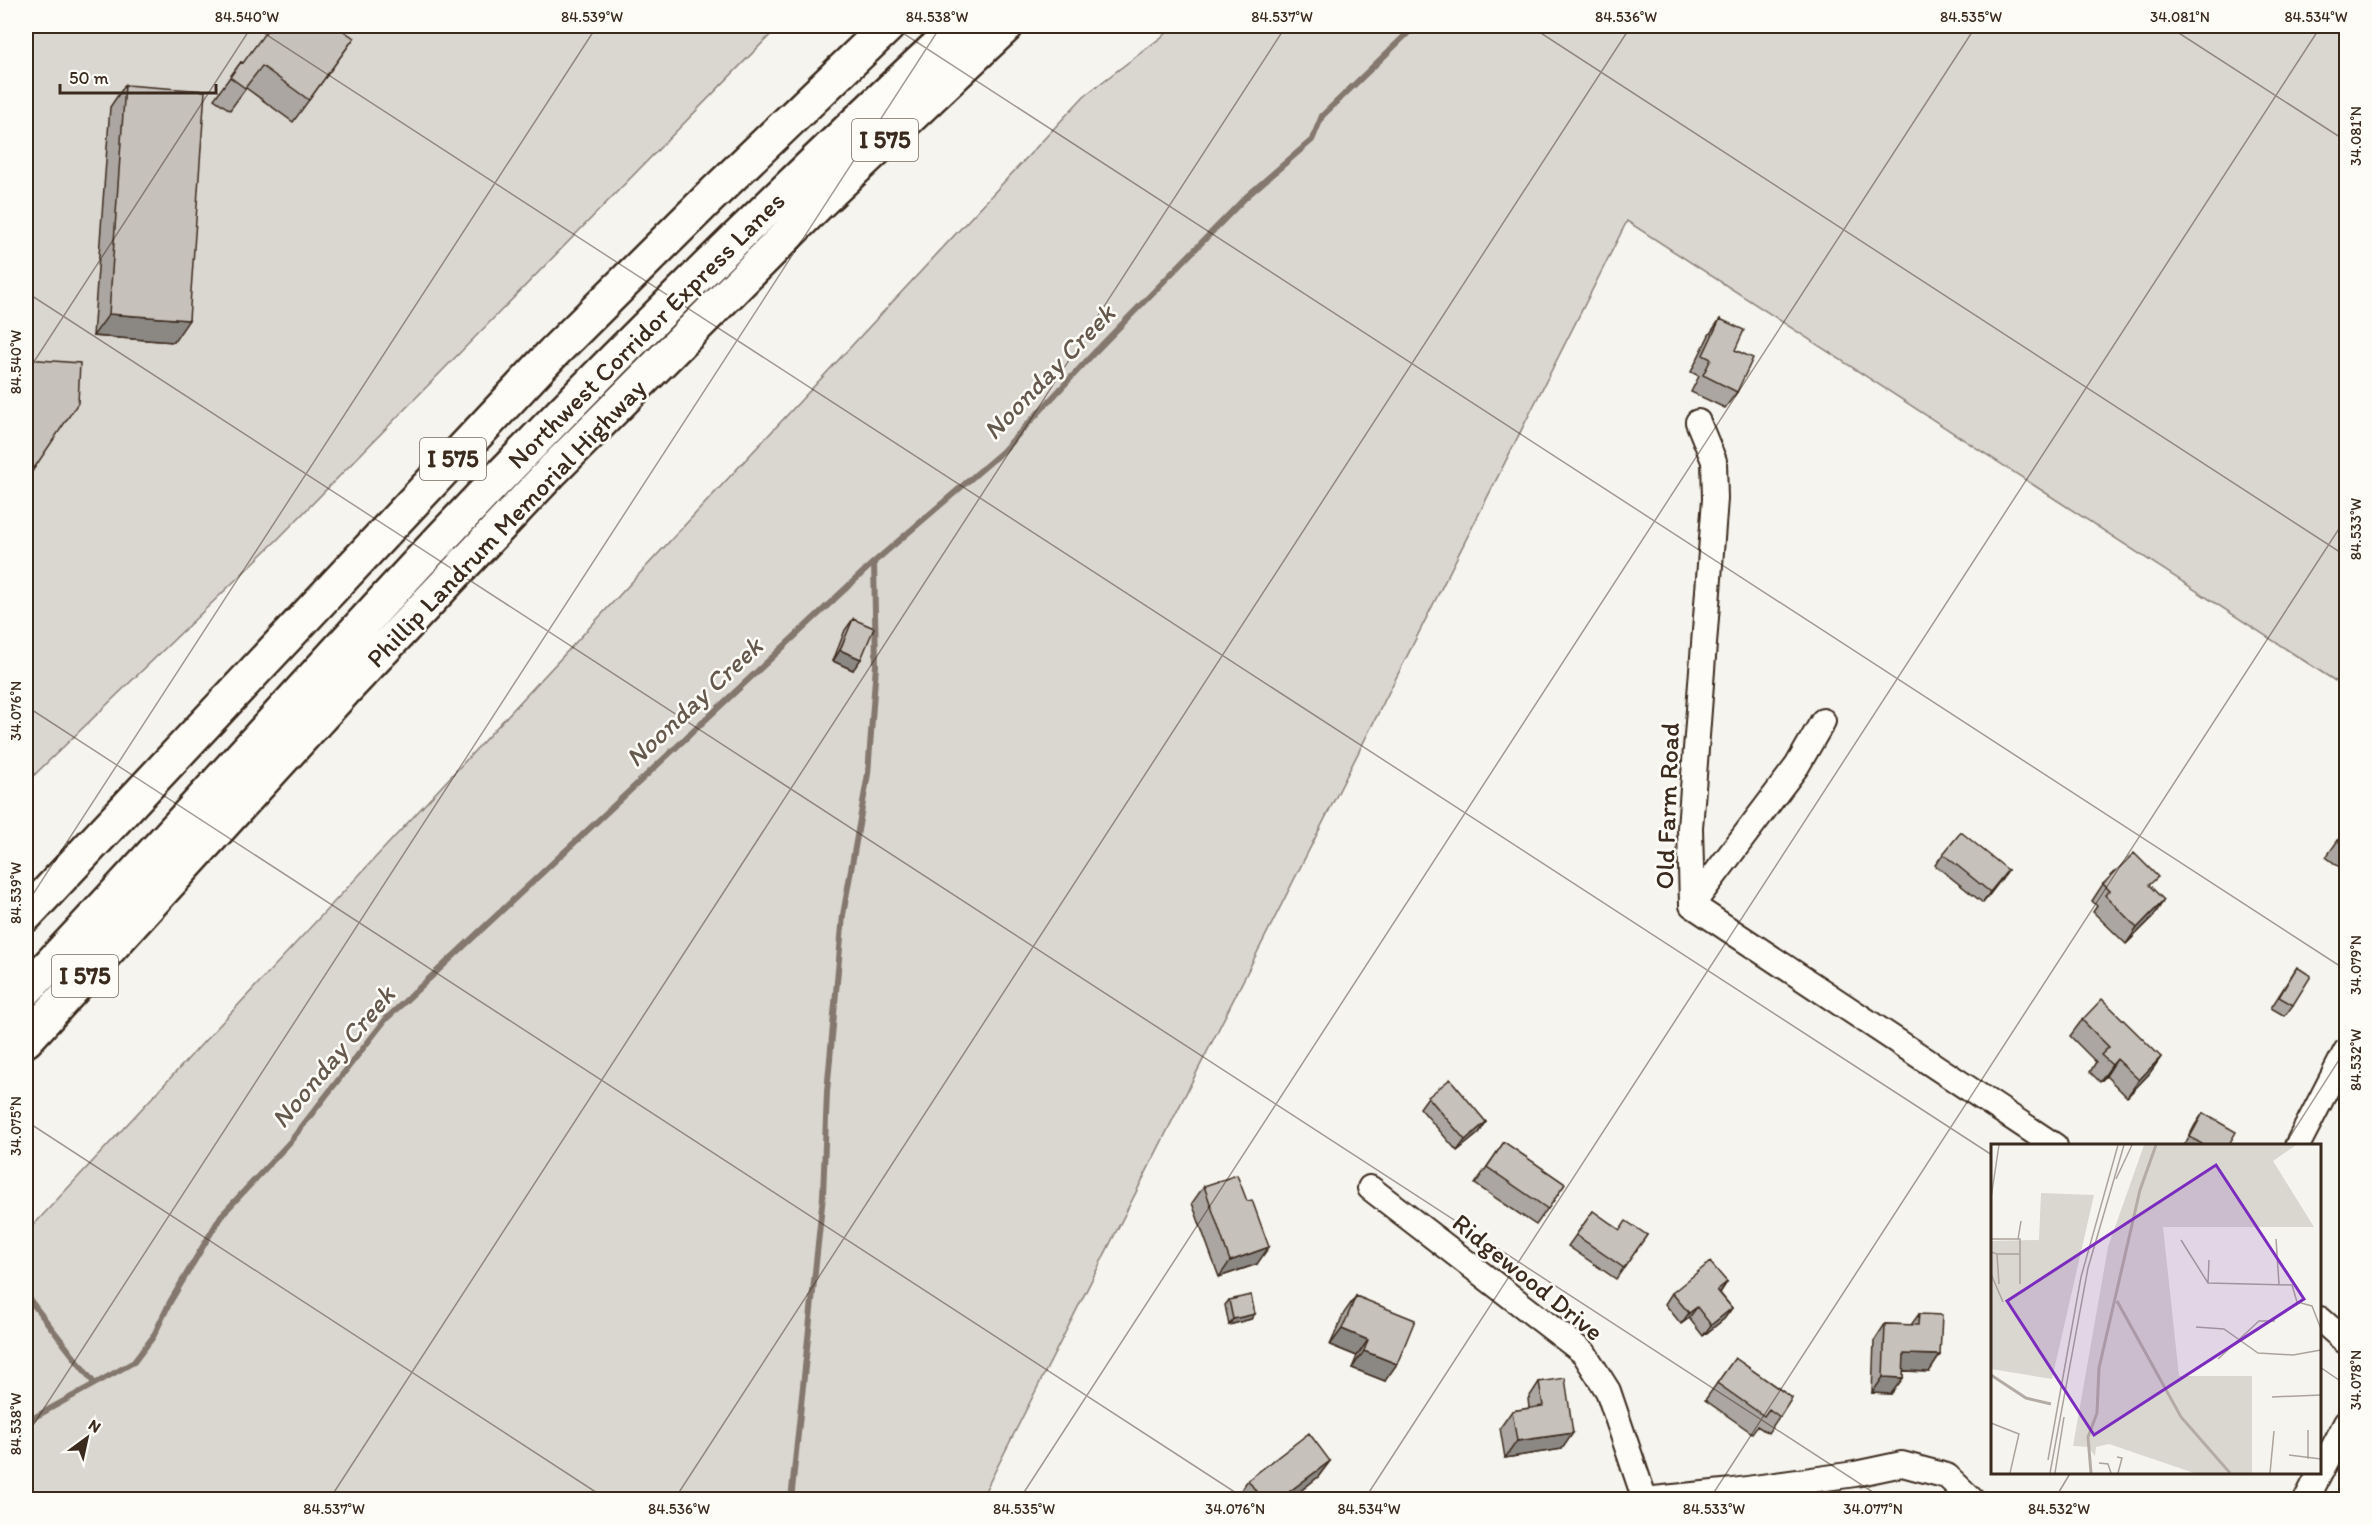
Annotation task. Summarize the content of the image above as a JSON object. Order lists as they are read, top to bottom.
{
  "streets": {
    "highway": ["I 575", "Northwest Corridor Express Lanes", "Phillip Landrum Memorial Highway"],
    "street": ["Old Farm Road", "Ridgewood Drive"]
  },
  "water": ["Noonday Creek"],
  "scale_bar": "50 m",
  "north": "top right",
  "coordinates": [
    "84.540°W",
    "84.539°W",
    "84.538°W",
    "84.537°W",
    "84.536°W",
    "84.535°W",
    "34.081°N",
    "84.534°W",
    "84.533°W",
    "34.076°N",
    "34.079°N",
    "84.532°W",
    "34.075°N",
    "34.078°N",
    "34.077°N"
  ]
}
